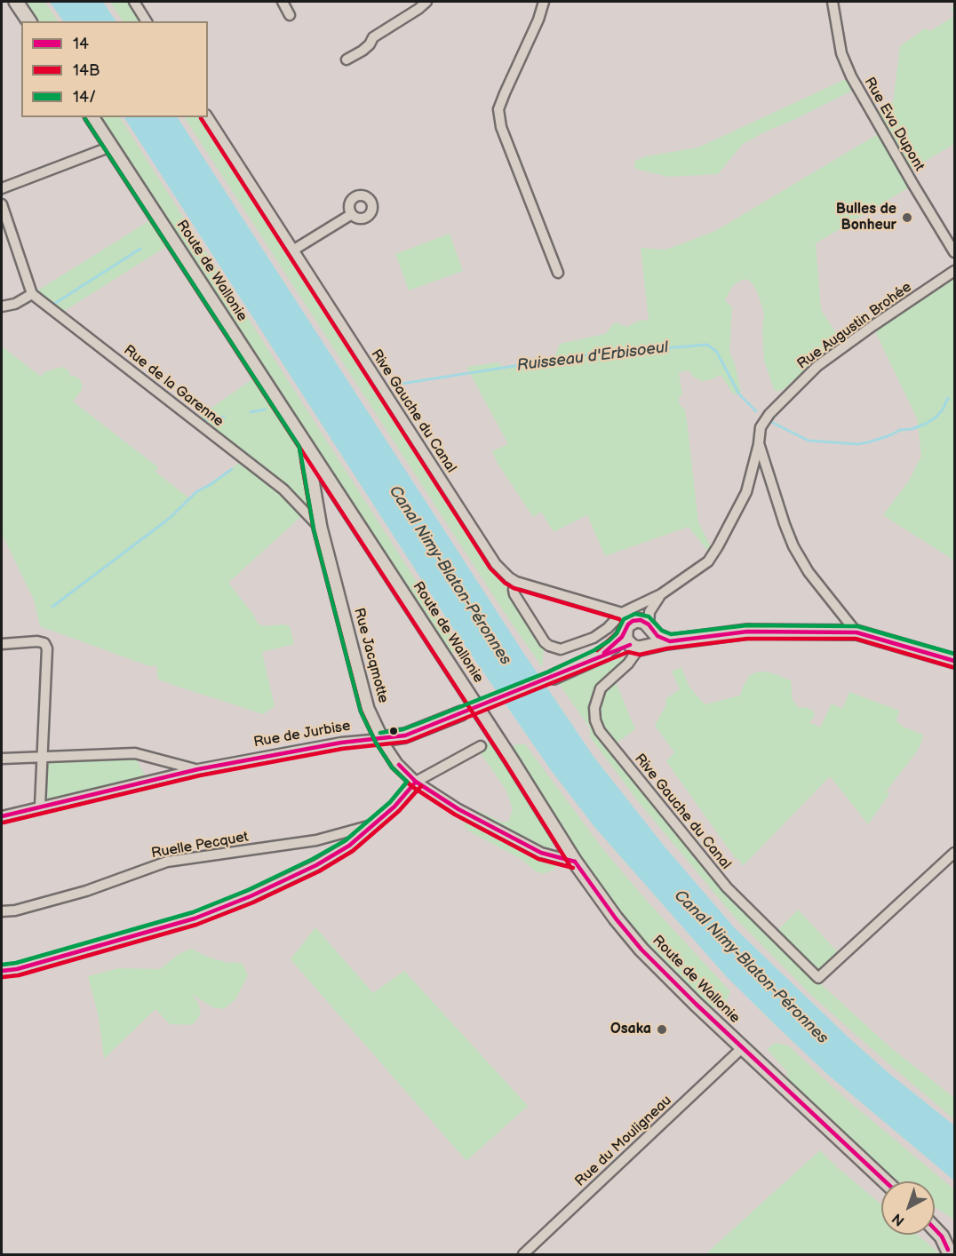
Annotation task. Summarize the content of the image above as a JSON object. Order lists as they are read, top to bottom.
{
  "streets": {
    "main road": ["Route de Wallonie", "Rue Jacqmotte", "Rue de Jurbise"],
    "street": [
      "Rue Eva Dupont",
      "Rue Augustin Brohée",
      "Rue de la Garenne",
      "Rive Gauche du Canal",
      "Ruelle Pecquet",
      "Rue du Mouligneau"
    ]
  },
  "crossings": [
    ["Route de Wallonie", "Rue Jacqmotte"],
    ["Route de Wallonie", "Rue du Mouligneau"],
    ["Rue Augustin Brohée", "Rive Gauche du Canal"],
    ["Rue de la Garenne", "Rue Jacqmotte"],
    ["Rue Jacqmotte", "Rue de Jurbise"]
  ],
  "water": ["Ruisseau d'Erbisoeul", "Canal Nimy-Blaton-Péronnes"],
  "places": ["Bulles de Bonheur", "Osaka"],
  "lines": ["transit line 14B", "transit line 14/", "transit line 14"],
  "legend": ["14", "14B", "14/"],
  "north": "bottom left"
}
